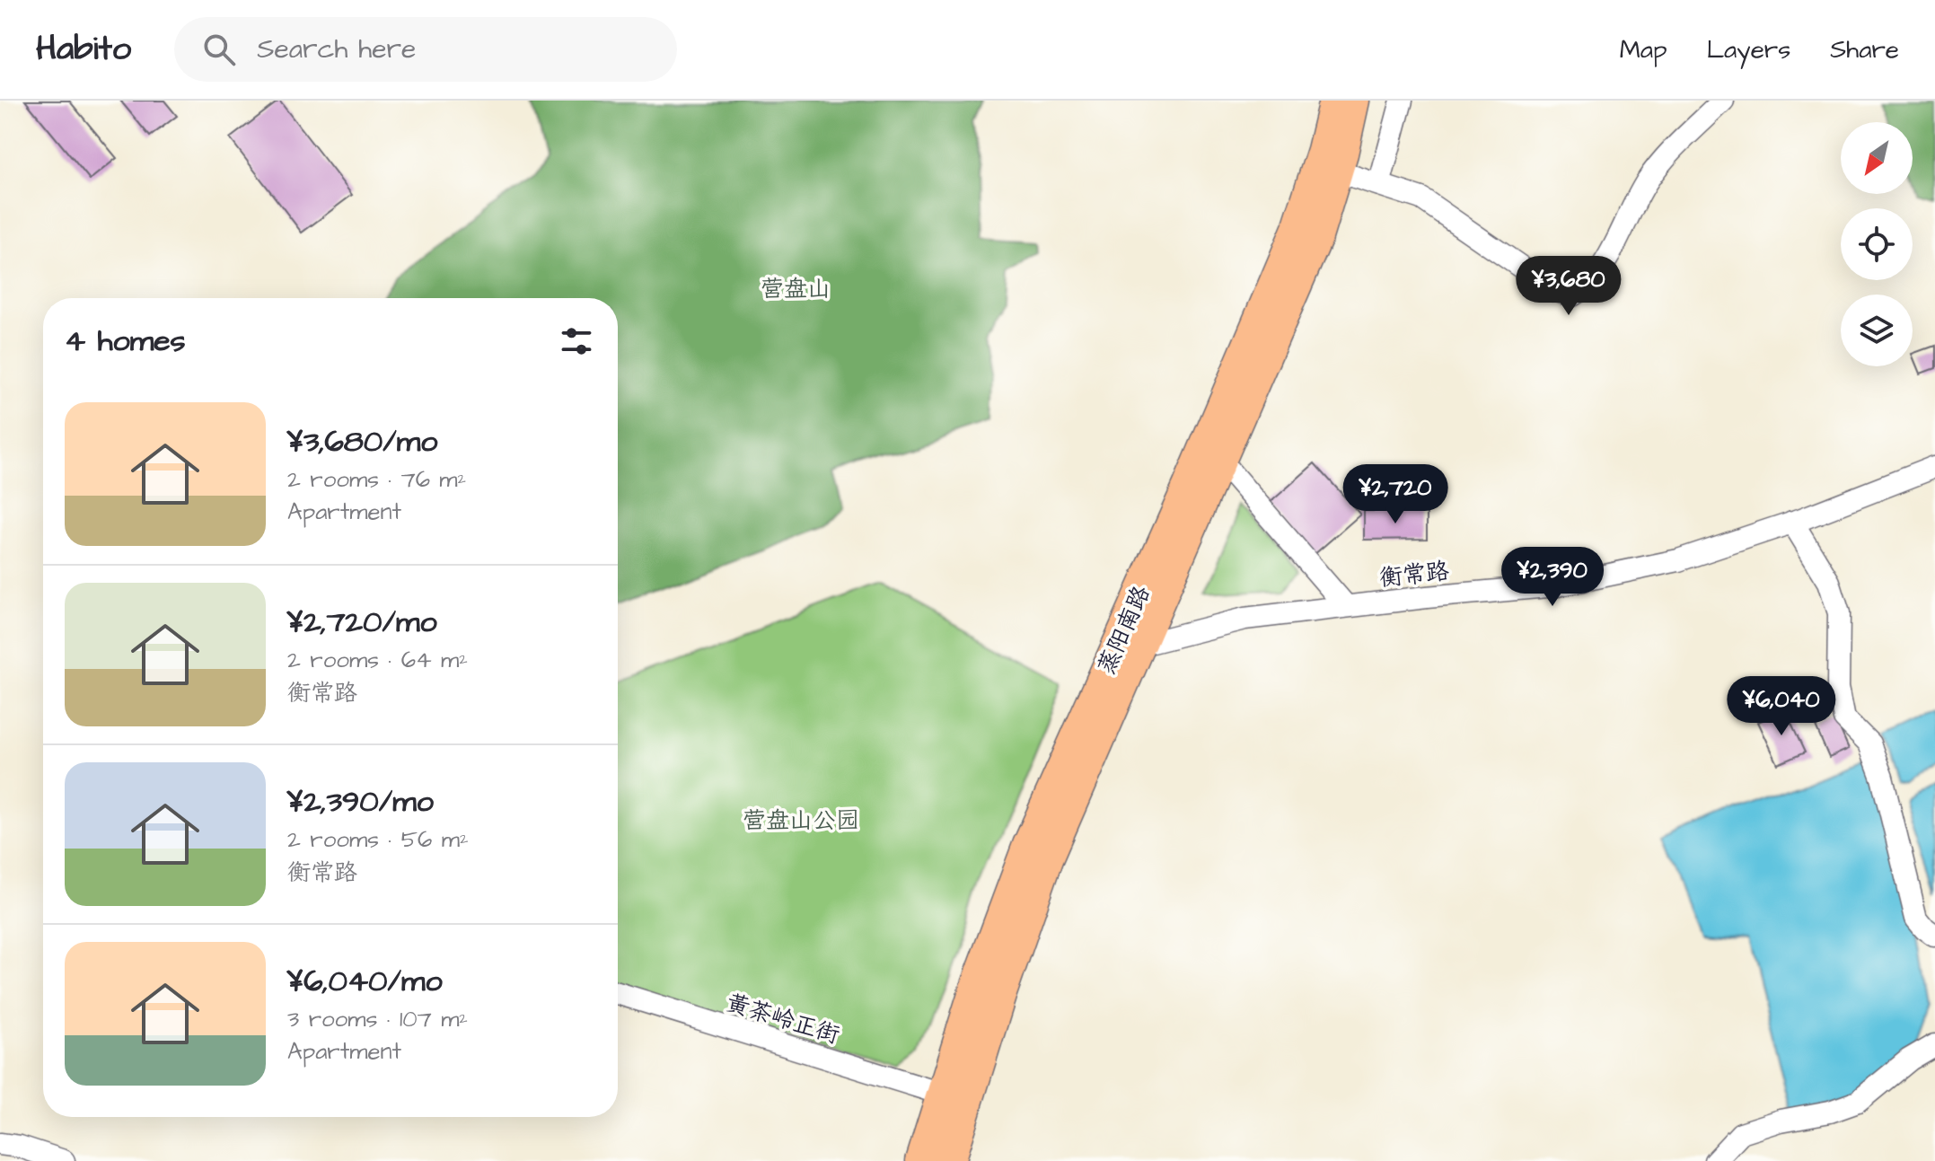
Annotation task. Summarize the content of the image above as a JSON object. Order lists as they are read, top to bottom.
{
  "streets": {
    "main road": ["蒸阳南路"],
    "street": ["衡常路", "黄茶岭正街"]
  },
  "crossings": [
    ["衡常路", "蒸阳南路"],
    ["蒸阳南路", "黄茶岭正街"]
  ],
  "parks": ["营盘山", "营盘山公园"],
  "north": "bottom left",
  "page": {
    "header": "Habito",
    "search": "Search here",
    "nav": ["Map", "Layers", "Share"],
    "price": [
      "¥3,680",
      "¥2,720",
      "¥2,390",
      "¥6,040"
    ],
    "heading": "4 homes",
    "list": [
      {
        "name": "¥3,680/mo",
        "note": "2 rooms · 76 m² · Apartment"
      },
      {
        "name": "¥2,720/mo",
        "note": "2 rooms · 64 m² · 衡常路"
      },
      {
        "name": "¥2,390/mo",
        "note": "2 rooms · 56 m² · 衡常路"
      },
      {
        "name": "¥6,040/mo",
        "note": "3 rooms · 107 m² · Apartment"
      }
    ]
  }
}
